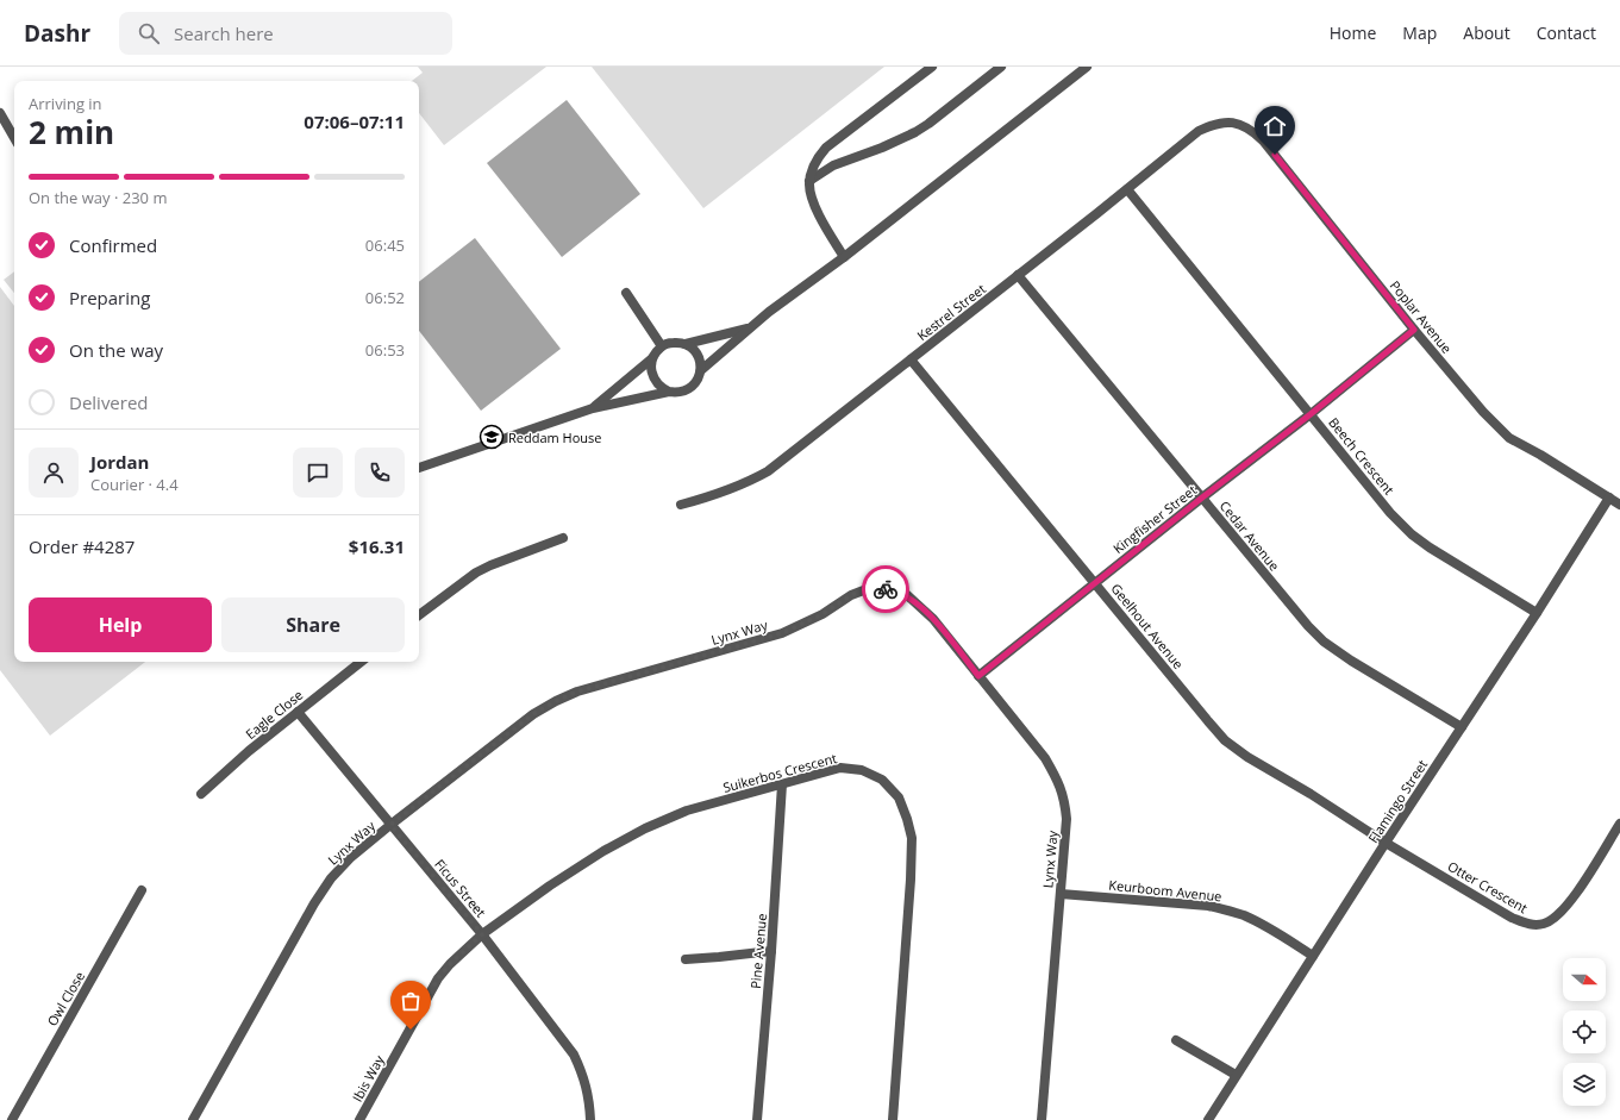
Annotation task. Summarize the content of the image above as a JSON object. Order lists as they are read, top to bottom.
{
  "streets": {
    "street": [
      "Kestrel Street",
      "Poplar Avenue",
      "Beech Crescent",
      "Kingfisher Street",
      "Cedar Avenue",
      "Geelhout Avenue",
      "Lynx Way",
      "Eagle Close",
      "Suikerbos Crescent",
      "Flamingo Street",
      "Otter Crescent",
      "Ficus Street",
      "Keurboom Avenue",
      "Pine Avenue",
      "Owl Close",
      "Ibis Way"
    ]
  },
  "crossings": [
    ["Kestrel Street", "Poplar Avenue"],
    ["Kestrel Street", "Beech Crescent"],
    ["Kestrel Street", "Cedar Avenue"],
    ["Kestrel Street", "Geelhout Avenue"],
    ["Poplar Avenue", "Kingfisher Street"],
    ["Poplar Avenue", "Flamingo Street"],
    ["Beech Crescent", "Kingfisher Street"],
    ["Beech Crescent", "Flamingo Street"],
    ["Kingfisher Street", "Cedar Avenue"],
    ["Kingfisher Street", "Geelhout Avenue"],
    ["Kingfisher Street", "Lynx Way"],
    ["Cedar Avenue", "Flamingo Street"],
    ["Geelhout Avenue", "Flamingo Street"],
    ["Geelhout Avenue", "Otter Crescent"],
    ["Lynx Way", "Ficus Street"],
    ["Lynx Way", "Keurboom Avenue"],
    ["Eagle Close", "Ficus Street"],
    ["Suikerbos Crescent", "Ficus Street"],
    ["Suikerbos Crescent", "Pine Avenue"],
    ["Suikerbos Crescent", "Ibis Way"],
    ["Flamingo Street", "Otter Crescent"],
    ["Flamingo Street", "Keurboom Avenue"],
    ["Ficus Street", "Ibis Way"]
  ],
  "places": {
    "school or university": ["Reddam House"]
  },
  "north": "right",
  "page": {
    "header": "Dashr",
    "search": "Search here",
    "nav": [
      "Home",
      "Map",
      "About",
      "Contact"
    ],
    "heading": ["2 min", "Arriving in", "07:06–07:11"],
    "panel": [
      "Jordan",
      "Courier · 4.4",
      "Order #4287",
      "$16.31"
    ],
    "bar": "On the way · 230 m",
    "list": [
      ["Confirmed", "06:45"],
      ["Preparing", "06:52"],
      ["On the way", "06:53"],
      "Delivered"
    ],
    "buttons": ["Help", "Share"]
  }
}
